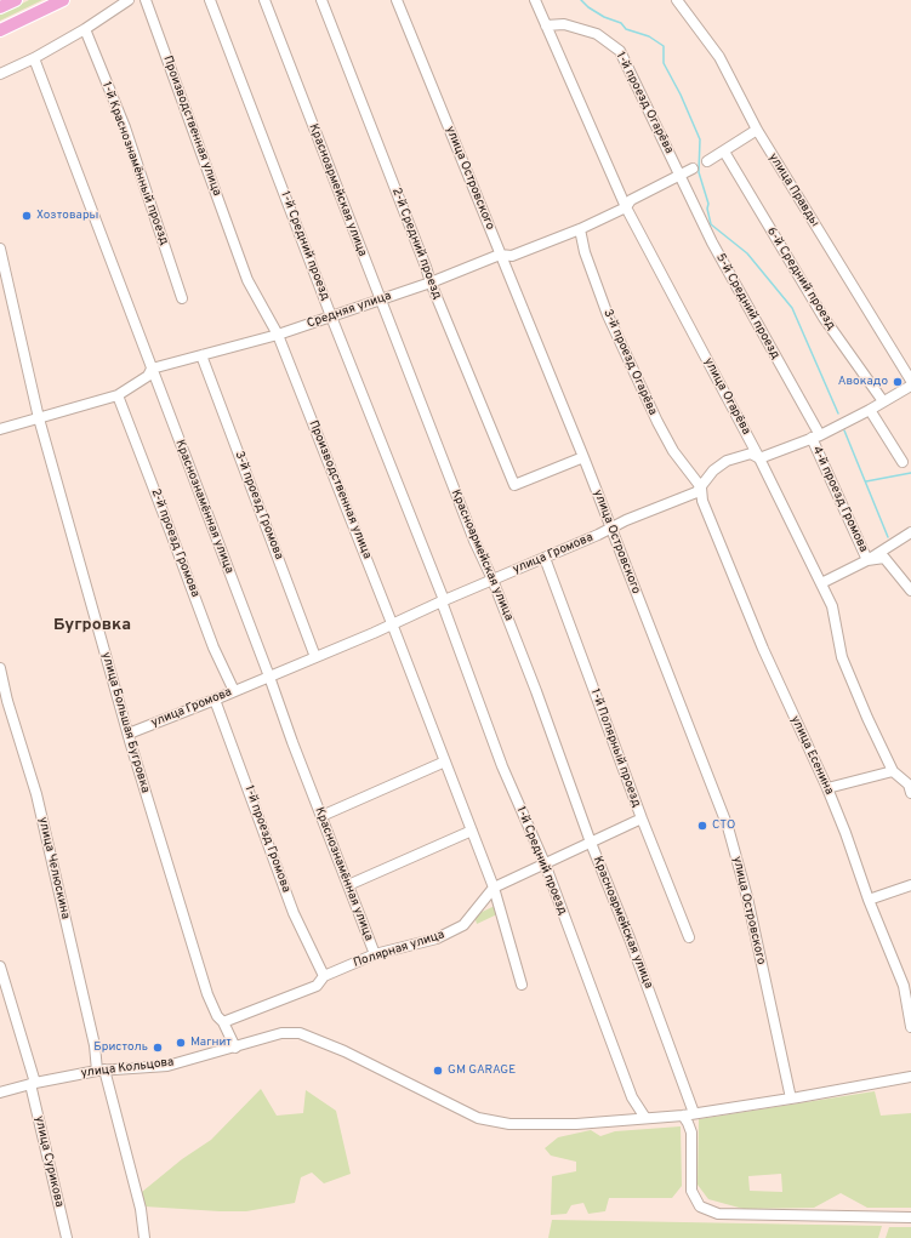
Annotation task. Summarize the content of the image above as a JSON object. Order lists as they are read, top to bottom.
{
  "streets": {
    "street": [
      "1-й проезд Огарёва",
      "Производственная улица",
      "1-й Краснознамённый проезд",
      "улица Островского",
      "Красноармейская улица",
      "улица Правды",
      "2-й Средний проезд",
      "1-й Средний проезд",
      "6-й Средний проезд",
      "5-й Средний проезд",
      "Средняя улица",
      "3-й проезд Огарёва",
      "улица Огарёва",
      "4-й проезд Громова",
      "3-й проезд Громова",
      "Краснознамённая улица",
      "2-й проезд Громова",
      "улица Громова",
      "улица Большая Бугровка",
      "1-й Полярный проезд",
      "улица Есенина",
      "1-й проезд Громова",
      "улица Челюскина",
      "Полярная улица",
      "улица Кольцова",
      "улица Сурикова"
    ]
  },
  "crossings": [
    ["1-й проезд Огарёва", "5-й Средний проезд"],
    ["1-й проезд Огарёва", "Средняя улица"],
    ["1-й проезд Огарёва", "улица Огарёва"],
    ["Производственная улица", "Средняя улица"],
    ["Производственная улица", "улица Громова"],
    ["Производственная улица", "Полярная улица"],
    ["улица Островского", "2-й Средний проезд"],
    ["улица Островского", "Средняя улица"],
    ["улица Островского", "улица Громова"],
    ["Красноармейская улица", "Средняя улица"],
    ["Красноармейская улица", "улица Громова"],
    ["Красноармейская улица", "Полярная улица"],
    ["2-й Средний проезд", "Средняя улица"],
    ["1-й Средний проезд", "Средняя улица"],
    ["1-й Средний проезд", "улица Громова"],
    ["1-й Средний проезд", "Полярная улица"],
    ["1-й Средний проезд", "улица Кольцова"],
    ["6-й Средний проезд", "улица Громова"],
    ["5-й Средний проезд", "Средняя улица"],
    ["5-й Средний проезд", "4-й проезд Громова"],
    ["5-й Средний проезд", "улица Громова"],
    ["Средняя улица", "3-й проезд Огарёва"],
    ["Средняя улица", "улица Огарёва"],
    ["Средняя улица", "3-й проезд Громова"],
    ["Средняя улица", "Краснознамённая улица"],
    ["Средняя улица", "2-й проезд Громова"],
    ["Средняя улица", "улица Большая Бугровка"],
    ["3-й проезд Огарёва", "улица Громова"],
    ["3-й проезд Огарёва", "улица Есенина"],
    ["улица Огарёва", "улица Громова"],
    ["4-й проезд Громова", "улица Громова"],
    ["3-й проезд Громова", "улица Громова"],
    ["Краснознамённая улица", "улица Громова"],
    ["Краснознамённая улица", "Полярная улица"],
    ["2-й проезд Громова", "улица Громова"],
    ["улица Громова", "улица Большая Бугровка"],
    ["улица Громова", "1-й Полярный проезд"],
    ["улица Громова", "улица Есенина"],
    ["улица Громова", "1-й проезд Громова"],
    ["улица Большая Бугровка", "Полярная улица"],
    ["улица Большая Бугровка", "улица Кольцова"],
    ["1-й Полярный проезд", "Полярная улица"],
    ["1-й проезд Громова", "Полярная улица"],
    ["улица Челюскина", "улица Кольцова"],
    ["улица Кольцова", "улица Сурикова"]
  ],
  "districts": ["Бугровка"],
  "places": [
    "Хозтовары",
    "Авокадо",
    "СТО",
    "Магнит",
    "Бристоль",
    "GM GARAGE"
  ]
}
